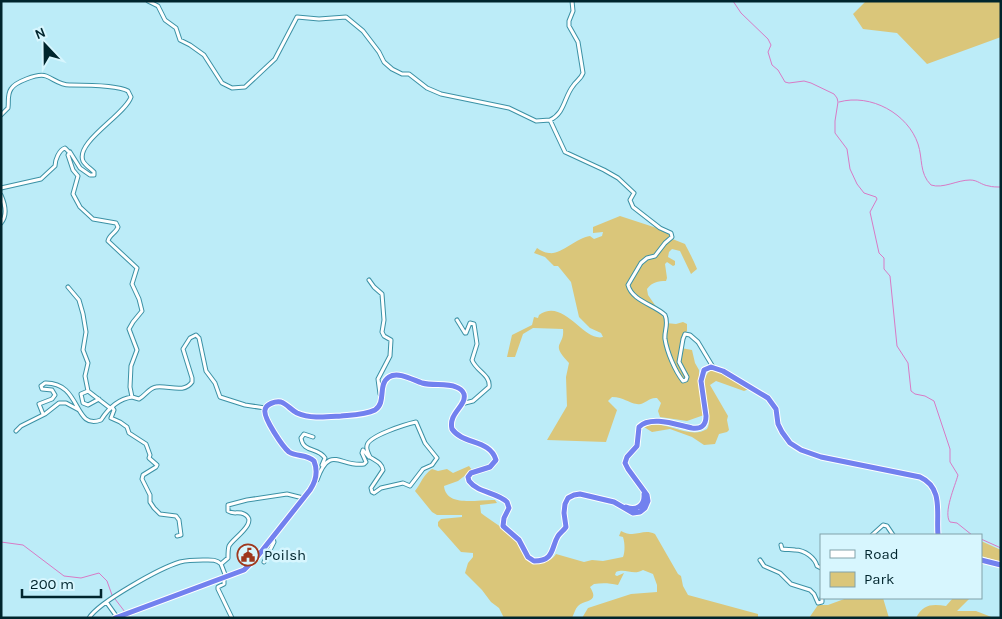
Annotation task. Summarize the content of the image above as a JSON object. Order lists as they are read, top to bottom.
{
  "places": {
    "public building": ["Poilsh"]
  },
  "legend": ["Road", "Park"],
  "scale_bar": "200 m",
  "north": "top"
}
